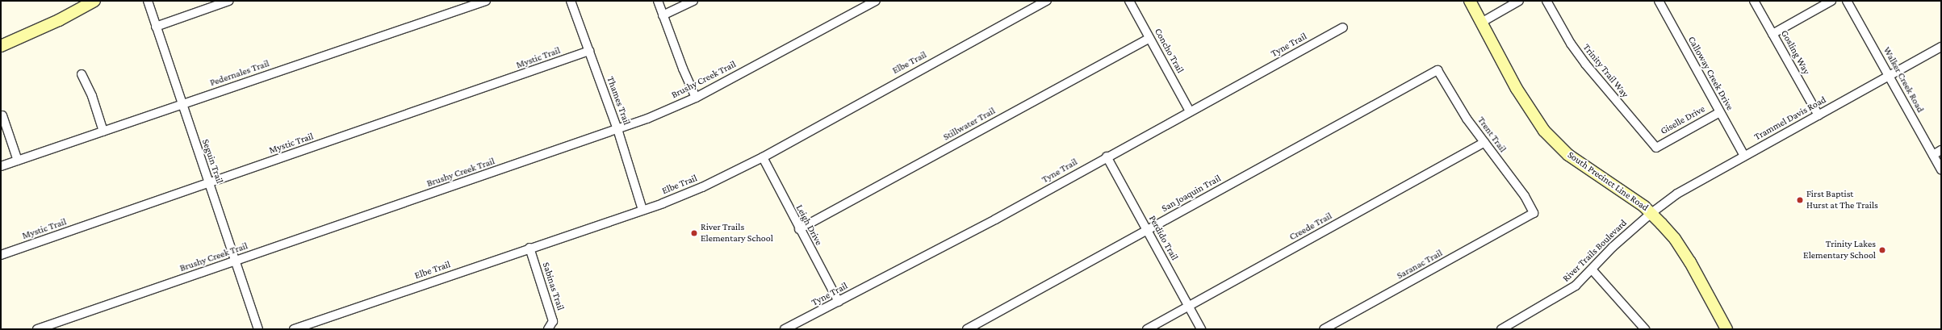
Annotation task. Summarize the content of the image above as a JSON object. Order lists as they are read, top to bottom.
{
  "streets": {
    "main road": ["South Precinct Line Road"],
    "street": [
      "Tyne Trail",
      "Concho Trail",
      "Gosling Way",
      "Mystic Trail",
      "Elbe Trail",
      "Trinity Trail Way",
      "Pedernales Trail",
      "Calloway Creek Drive",
      "Brushy Creek Trail",
      "Walker Creek Road",
      "Thames Trail",
      "Trammel Davis Road",
      "Giselle Drive",
      "Stillwater Trail",
      "Trent Trail",
      "Seguin Trail",
      "San Joaquin Trail",
      "Leigh Drive",
      "Creede Trail",
      "Perdido Trail",
      "River Trails Boulevard",
      "Saranac Trail",
      "Sabinas Trail"
    ]
  },
  "crossings": [
    ["Tyne Trail", "Concho Trail"],
    ["Tyne Trail", "Leigh Drive"],
    ["Tyne Trail", "Perdido Trail"],
    ["Concho Trail", "Stillwater Trail"],
    ["Gosling Way", "Trammel Davis Road"],
    ["Mystic Trail", "Thames Trail"],
    ["Mystic Trail", "Seguin Trail"],
    ["Elbe Trail", "Thames Trail"],
    ["Elbe Trail", "Leigh Drive"],
    ["Elbe Trail", "Sabinas Trail"],
    ["Trinity Trail Way", "Giselle Drive"],
    ["Pedernales Trail", "Seguin Trail"],
    ["Calloway Creek Drive", "Trammel Davis Road"],
    ["Calloway Creek Drive", "Giselle Drive"],
    ["Brushy Creek Trail", "Thames Trail"],
    ["Brushy Creek Trail", "Seguin Trail"],
    ["Walker Creek Road", "Trammel Davis Road"],
    ["Trammel Davis Road", "South Precinct Line Road"],
    ["Trammel Davis Road", "River Trails Boulevard"],
    ["Stillwater Trail", "Leigh Drive"],
    ["Trent Trail", "San Joaquin Trail"],
    ["Trent Trail", "Creede Trail"],
    ["Trent Trail", "Saranac Trail"],
    ["South Precinct Line Road", "River Trails Boulevard"],
    ["San Joaquin Trail", "Perdido Trail"],
    ["Creede Trail", "Perdido Trail"]
  ],
  "places": ["First Baptist Hurst at The Trails", "River Trails Elementary School", "Trinity Lakes Elementary School"]
}
